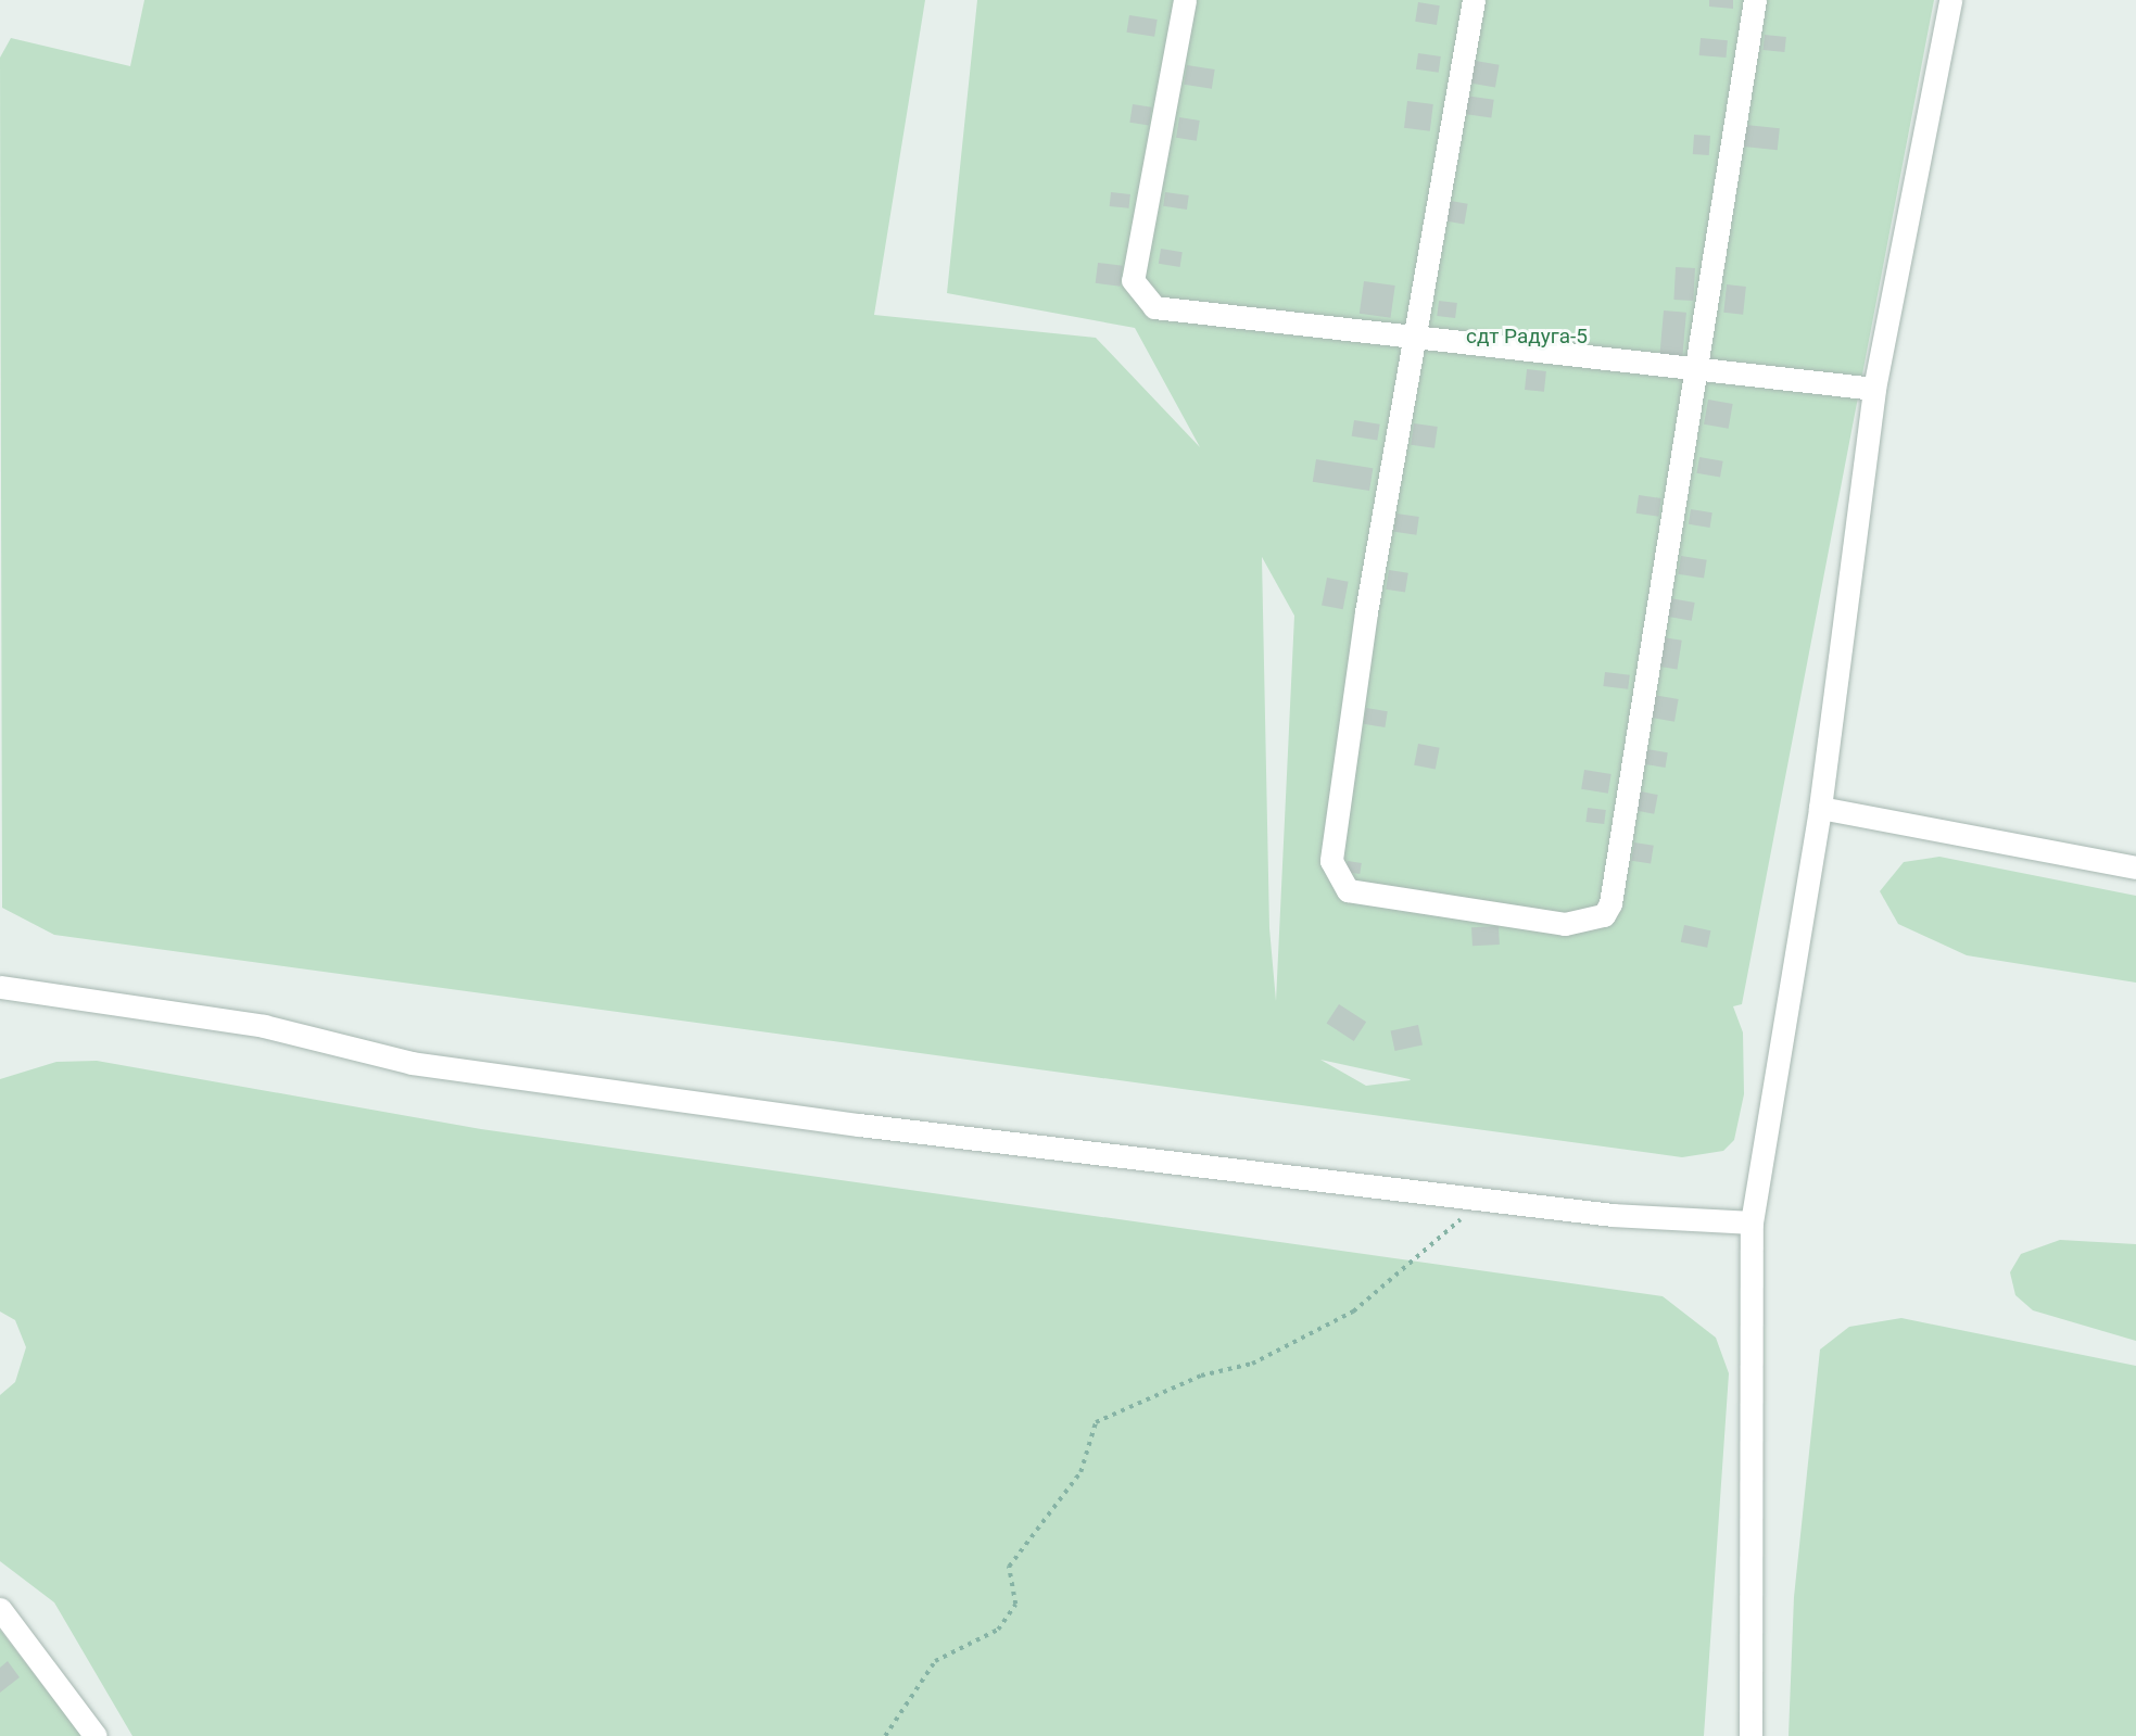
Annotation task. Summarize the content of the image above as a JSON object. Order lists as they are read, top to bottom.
{
  "parks": ["сдт Радуга-5"]
}
